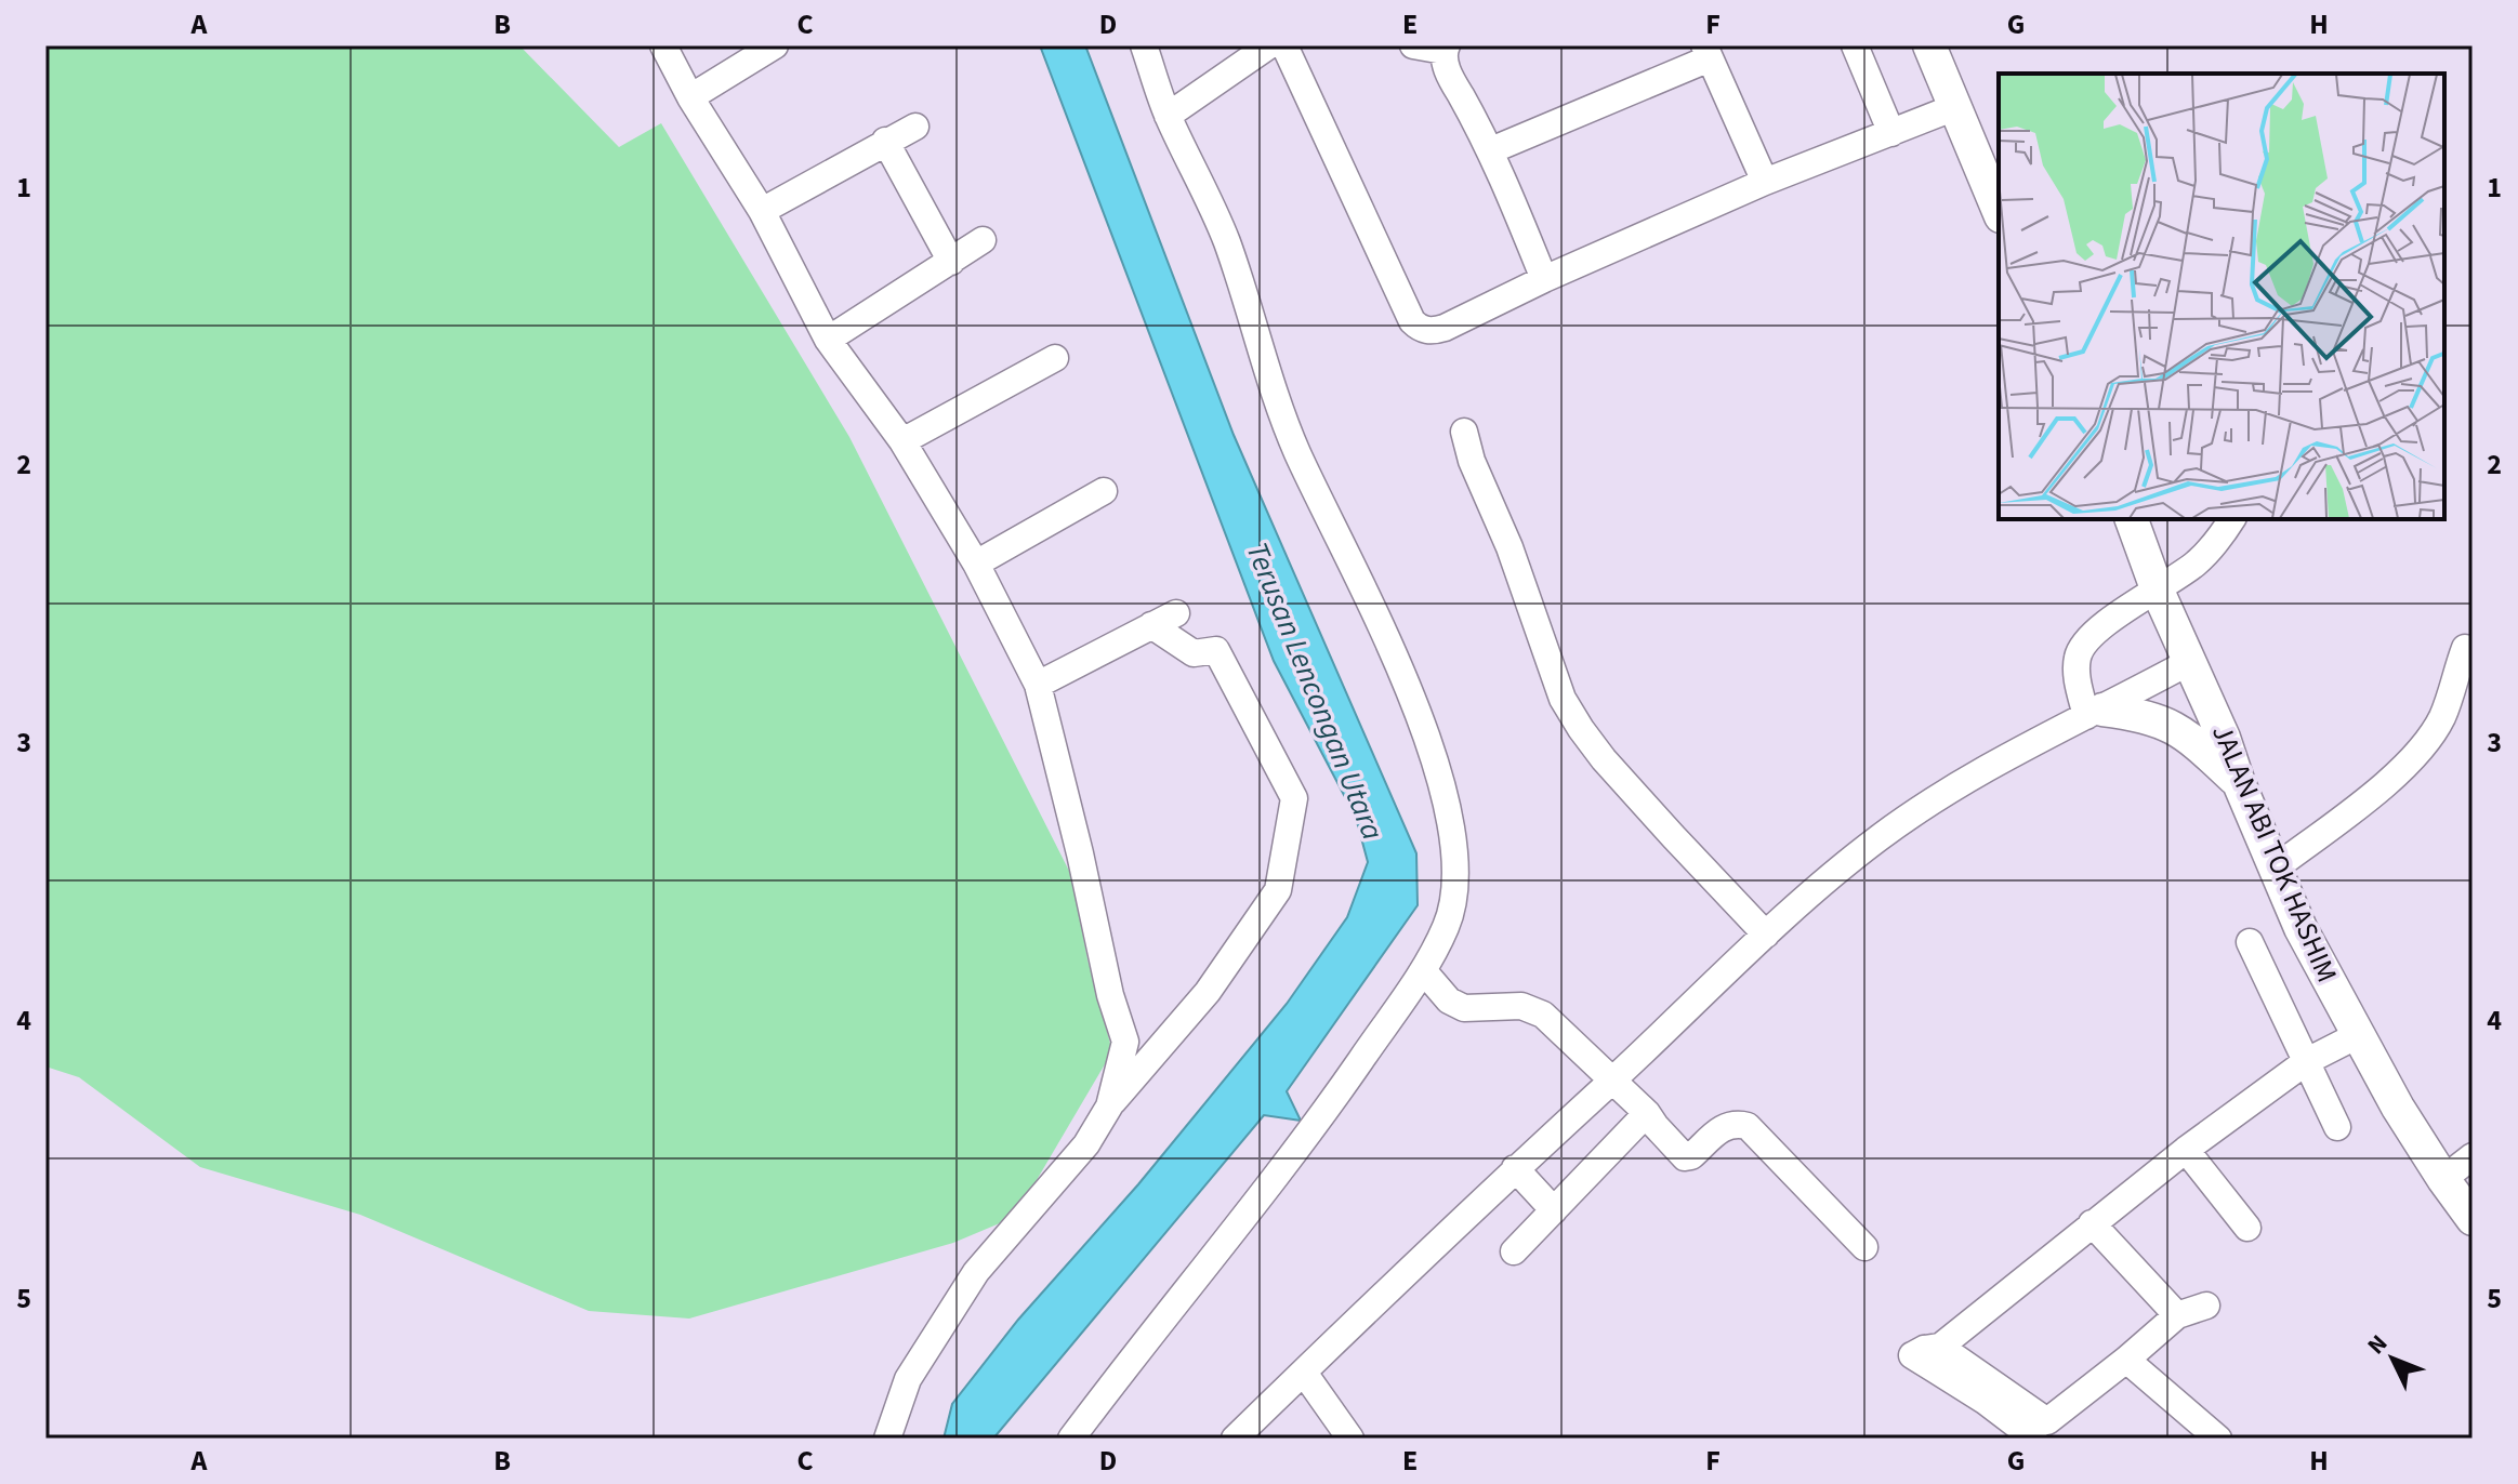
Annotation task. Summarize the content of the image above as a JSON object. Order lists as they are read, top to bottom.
{
  "streets": {
    "main road": ["JALAN ABI TOK HASHIM"]
  },
  "water": ["Terusan Lencongan Utara"],
  "north": "top left",
  "grid": {
    "columns": [
      "A",
      "B",
      "C",
      "D",
      "E",
      "F",
      "G",
      "H"
    ],
    "rows": [
      "1",
      "2",
      "3",
      "4",
      "5"
    ]
  }
}
